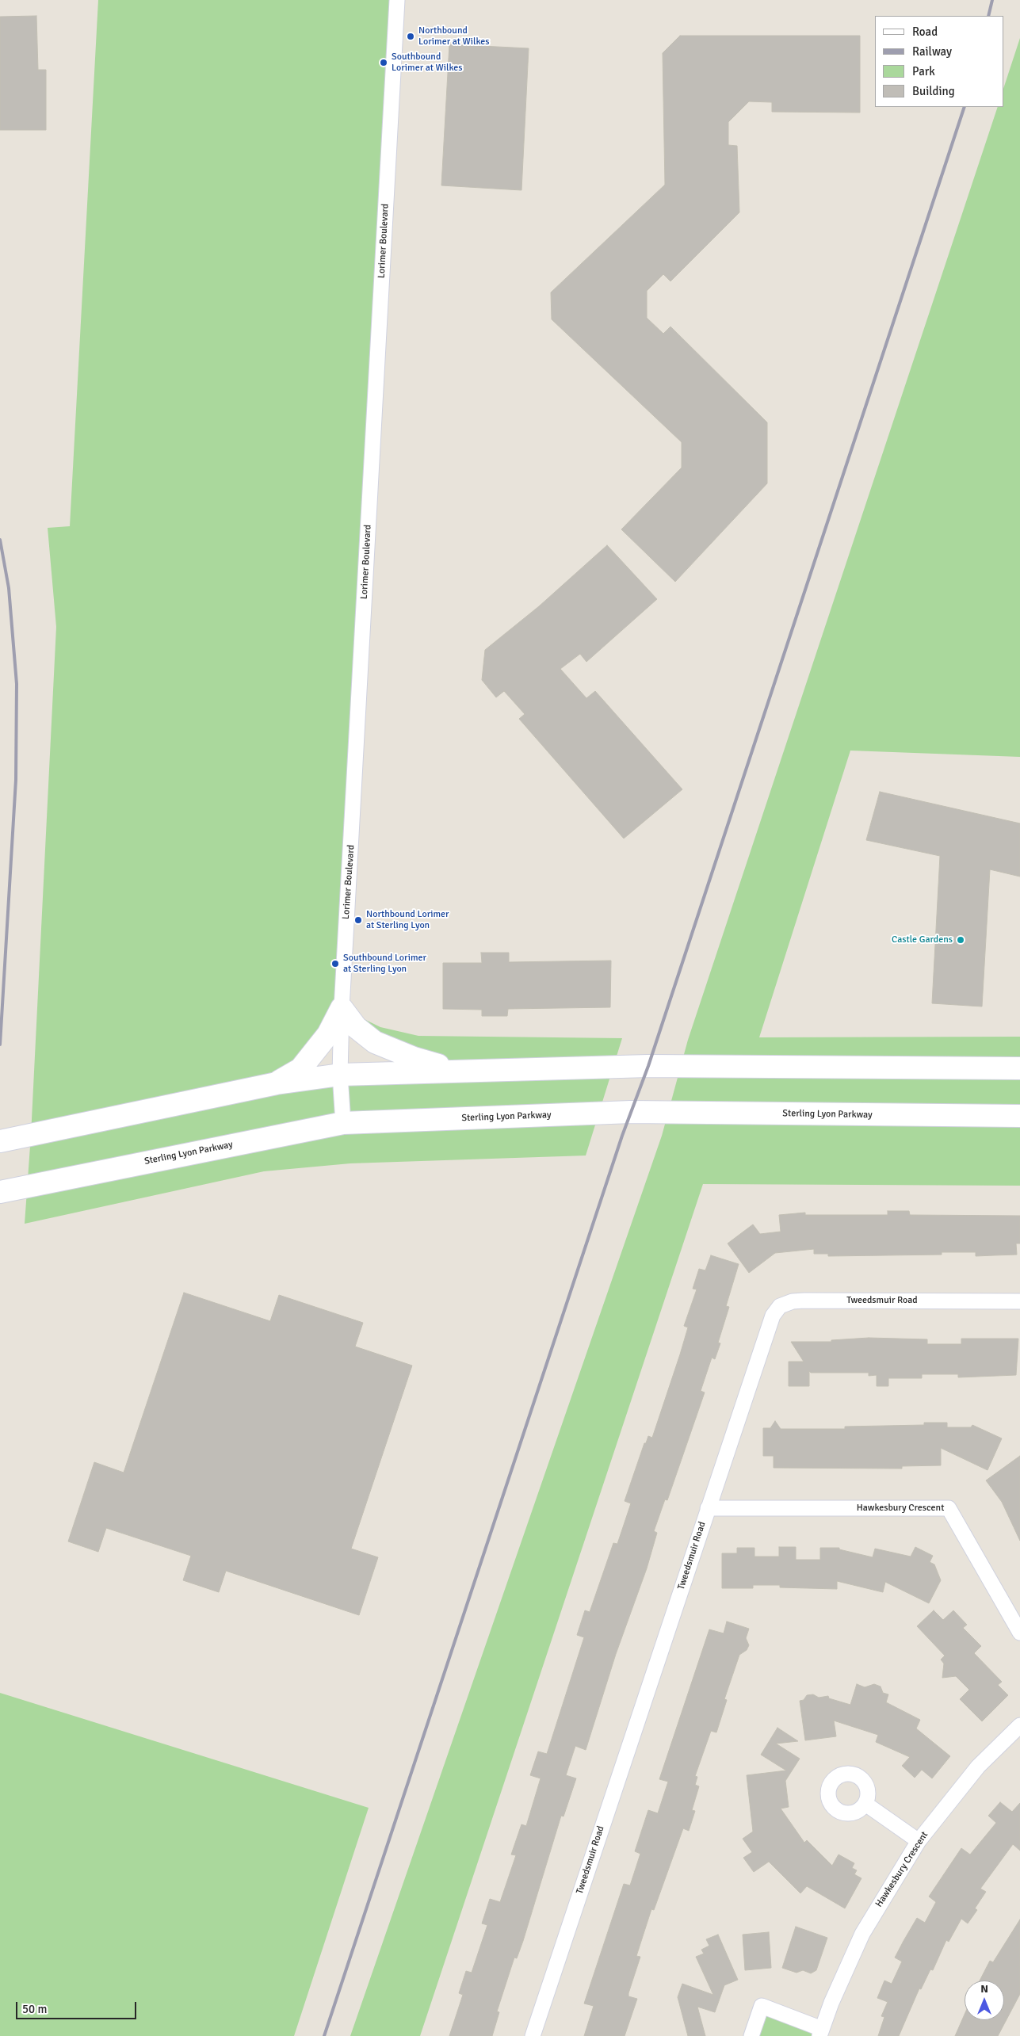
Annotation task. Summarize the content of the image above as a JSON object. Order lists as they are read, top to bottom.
{
  "streets": {
    "main road": ["Sterling Lyon Parkway"],
    "street": ["Lorimer Boulevard", "Tweedsmuir Road", "Hawkesbury Crescent"]
  },
  "crossings": [
    ["Lorimer Boulevard", "Sterling Lyon Parkway"],
    ["Tweedsmuir Road", "Hawkesbury Crescent"]
  ],
  "places": [
    "Northbound Lorimer at Wilkes",
    "Southbound Lorimer at Wilkes",
    "Northbound Lorimer at Sterling Lyon",
    "Castle Gardens",
    "Southbound Lorimer at Sterling Lyon"
  ],
  "legend": [
    "Road",
    "Railway",
    "Park",
    "Building"
  ],
  "scale_bar": "50 m",
  "north": "top"
}
